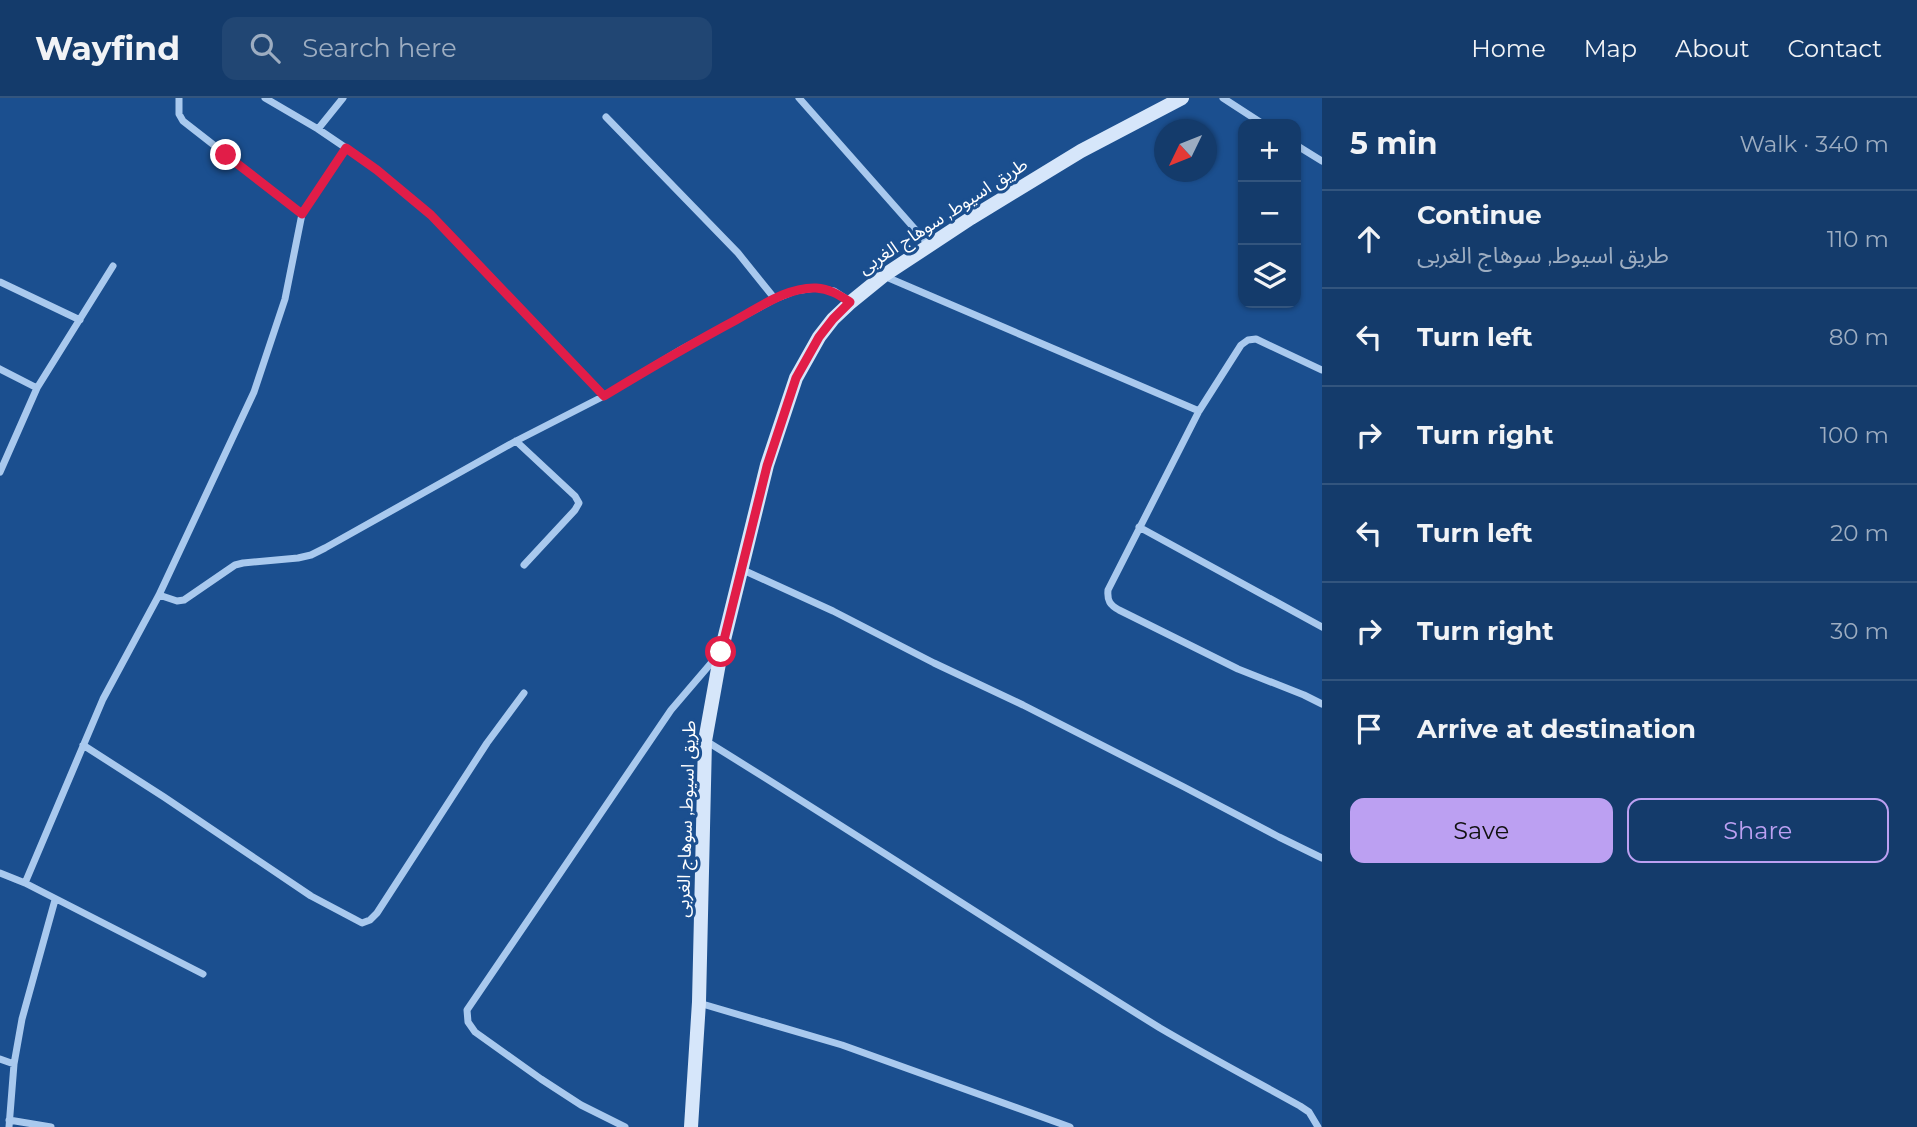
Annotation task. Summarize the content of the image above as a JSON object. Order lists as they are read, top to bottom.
{
  "streets": {
    "main road": ["طريق اسيوط, سوهاج الغربى"]
  },
  "north": "bottom left",
  "page": {
    "header": "Wayfind",
    "search": "Search here",
    "nav": [
      "Home",
      "Map",
      "About",
      "Contact"
    ],
    "heading": ["5 min", "Walk · 340 m"],
    "map_buttons": ["+", "−"],
    "list": [
      ["Continue", "طريق اسيوط, سوهاج الغربى", "110 m"],
      ["Turn left", "80 m"],
      ["Turn right", "100 m"],
      ["Turn left", "20 m"],
      ["Turn right", "30 m"],
      "Arrive at destination"
    ],
    "buttons": ["Save", "Share"]
  }
}
